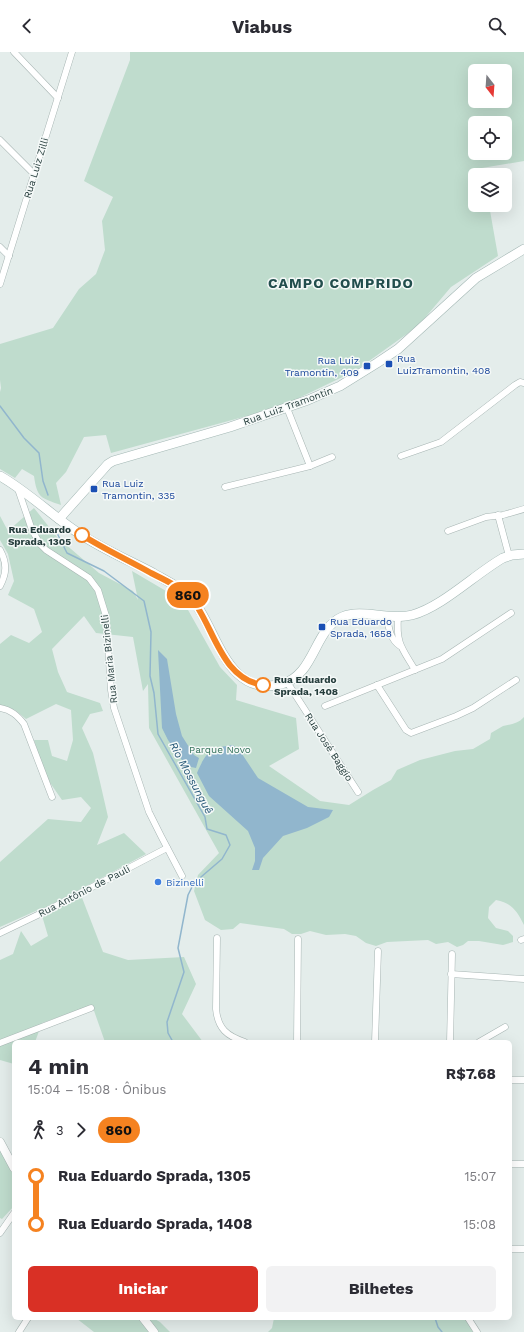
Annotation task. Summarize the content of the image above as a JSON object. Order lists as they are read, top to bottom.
{
  "streets": {
    "main road": ["Rua Luiz Tramontin"],
    "street": [
      "Rua Luiz Zilli",
      "Rua Maria Bizinelli",
      "Rua José Baggio",
      "Rua Antônio de Pauli"
    ]
  },
  "crossings": [
    ["Rua Maria Bizinelli", "Rua Antônio de Pauli"]
  ],
  "districts": ["CAMPO COMPRIDO"],
  "water": ["Rio Mossunguê"],
  "parks": ["Parque Novo"],
  "places": {
    "transit": [
      "Rua LuizTramontin, 408",
      "Rua Luiz Tramontin, 409",
      "Rua Luiz Tramontin, 335",
      "Rua Eduardo Sprada, 1658"
    ],
    "other": ["Rua Eduardo Sprada, 1305", "Rua Eduardo Sprada, 1408", "Bizinelli"]
  },
  "lines": ["bus line 860"],
  "north": "bottom",
  "page": {
    "header": "Viabus",
    "on_map": "860",
    "heading": ["4 min", "15:04 – 15:08 · Ônibus", "R$7.68"],
    "legs": ["3", "860"],
    "list": [
      {
        "name": "Rua Eduardo Sprada, 1305",
        "value": "15:07"
      },
      {
        "name": "Rua Eduardo Sprada, 1408",
        "value": "15:08"
      }
    ],
    "buttons": ["Iniciar", "Bilhetes"]
  }
}
